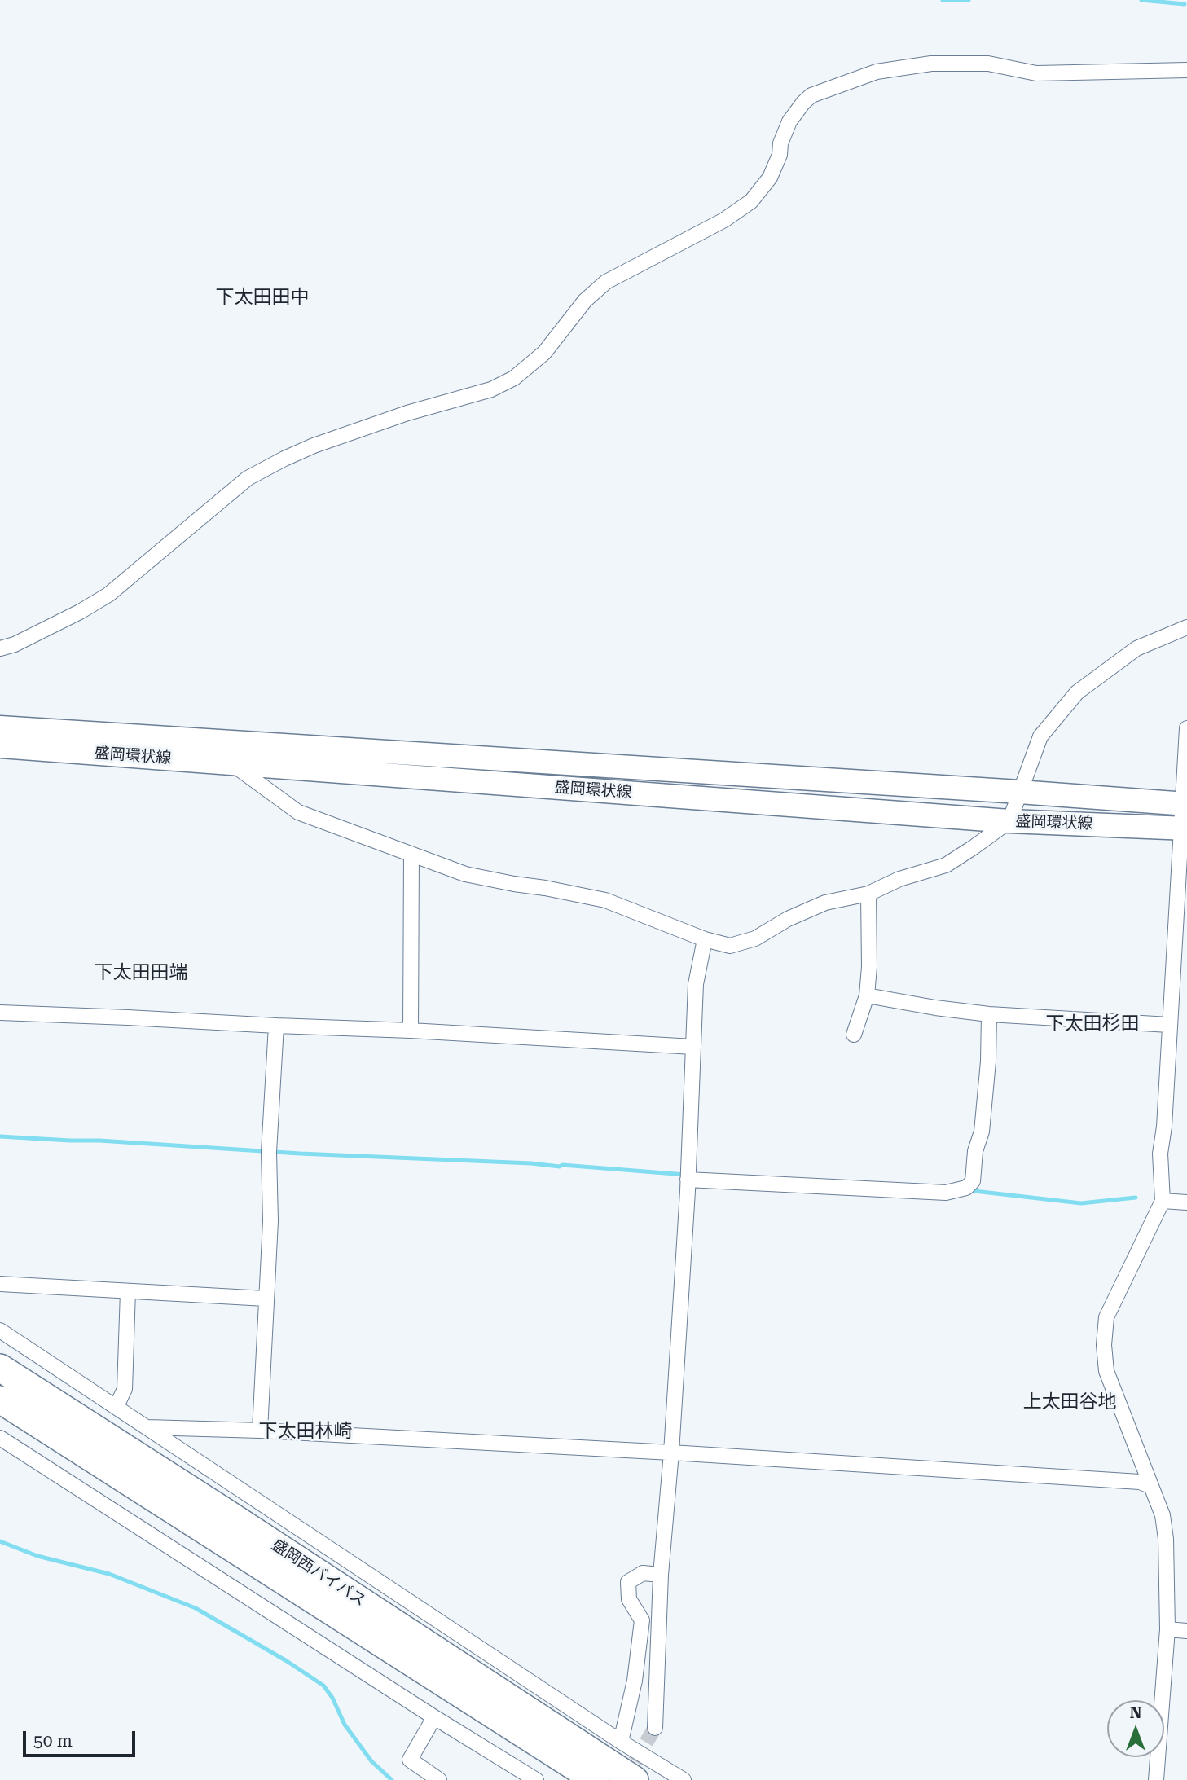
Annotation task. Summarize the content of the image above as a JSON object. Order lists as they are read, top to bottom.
{
  "streets": {
    "highway": ["盛岡西バイパス"],
    "main road": ["盛岡環状線"]
  },
  "districts": [
    "下太田田中",
    "下太田田端",
    "下太田杉田",
    "上太田谷地",
    "下太田林崎"
  ],
  "scale_bar": "50 m",
  "north": "top"
}
